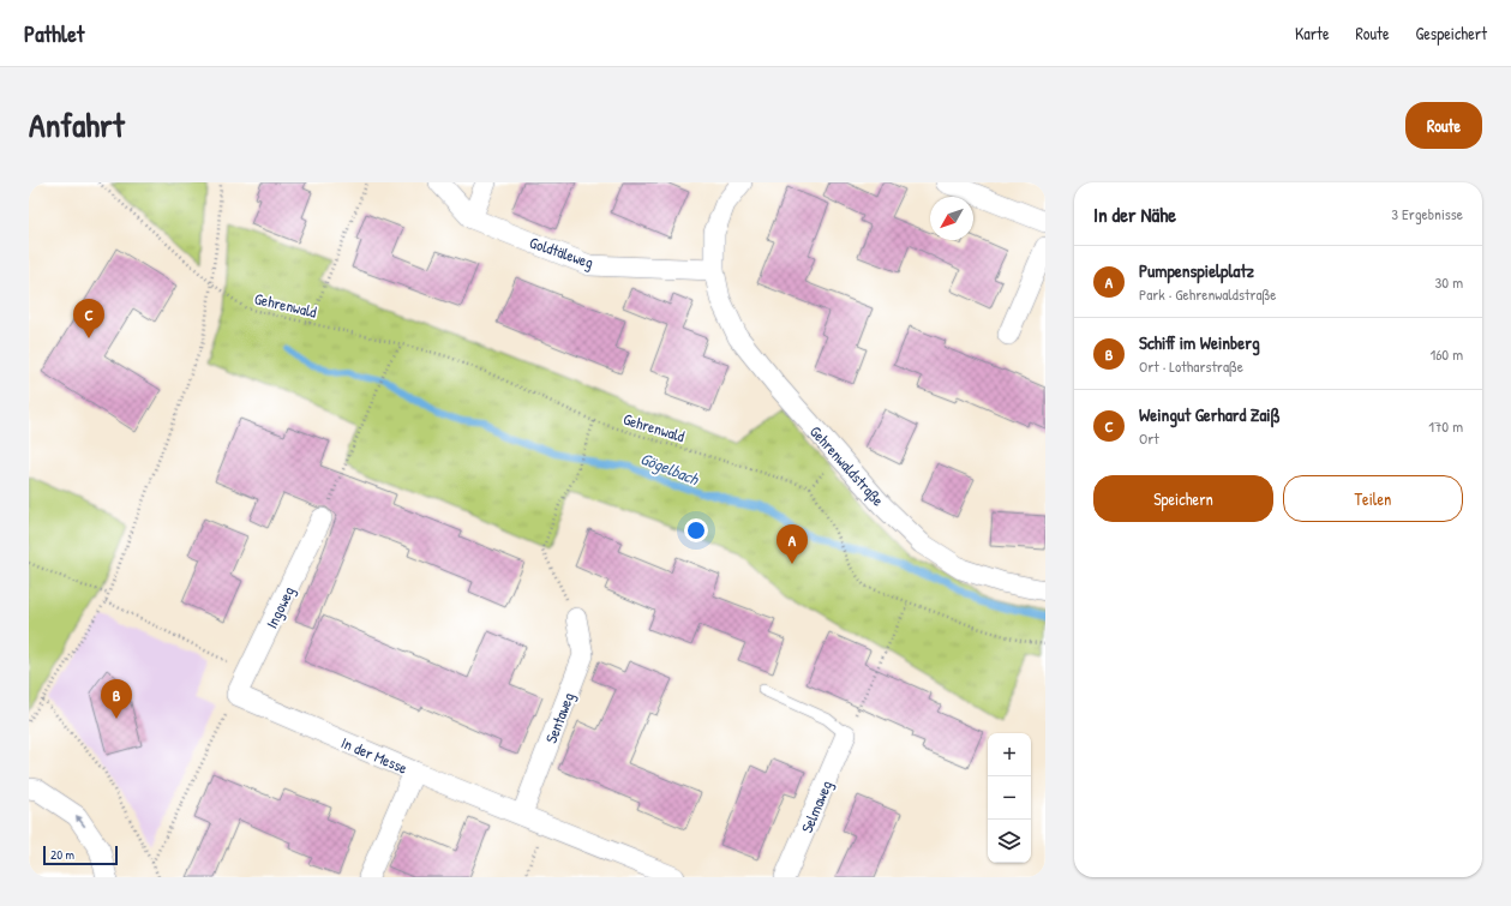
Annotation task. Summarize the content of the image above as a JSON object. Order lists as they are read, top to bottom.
{
  "streets": {
    "street": [
      "Goldtäleweg",
      "Gehrenwaldstraße",
      "Ingoweg",
      "Sentaweg",
      "In der Messe",
      "Selmaweg"
    ],
    "path": ["Gehrenwald"]
  },
  "crossings": [
    ["Goldtäleweg", "Gehrenwaldstraße"],
    ["Ingoweg", "In der Messe"],
    ["Sentaweg", "In der Messe"]
  ],
  "water": ["Gögelbach"],
  "scale_bar": "20 m",
  "north": "bottom left",
  "page": {
    "header": "Pathlet",
    "nav": ["Karte", "Route", "Gespeichert"],
    "title": "Anfahrt",
    "buttons": [
      "Route",
      ["Speichern", "Teilen"]
    ],
    "heading": ["In der Nähe", "3 Ergebnisse"],
    "list": [
      {
        "mark": "A",
        "name": "Pumpenspielplatz",
        "note": "Park · Gehrenwaldstraße",
        "value": "30 m"
      },
      {
        "mark": "B",
        "name": "Schiff im Weinberg",
        "note": "Ort · Lotharstraße",
        "value": "160 m"
      },
      {
        "mark": "C",
        "name": "Weingut Gerhard Zaiß",
        "note": "Ort",
        "value": "170 m"
      }
    ],
    "pins": ["C", "A", "B"],
    "map_buttons": ["+", "−"],
    "scale": "20 m"
  }
}
